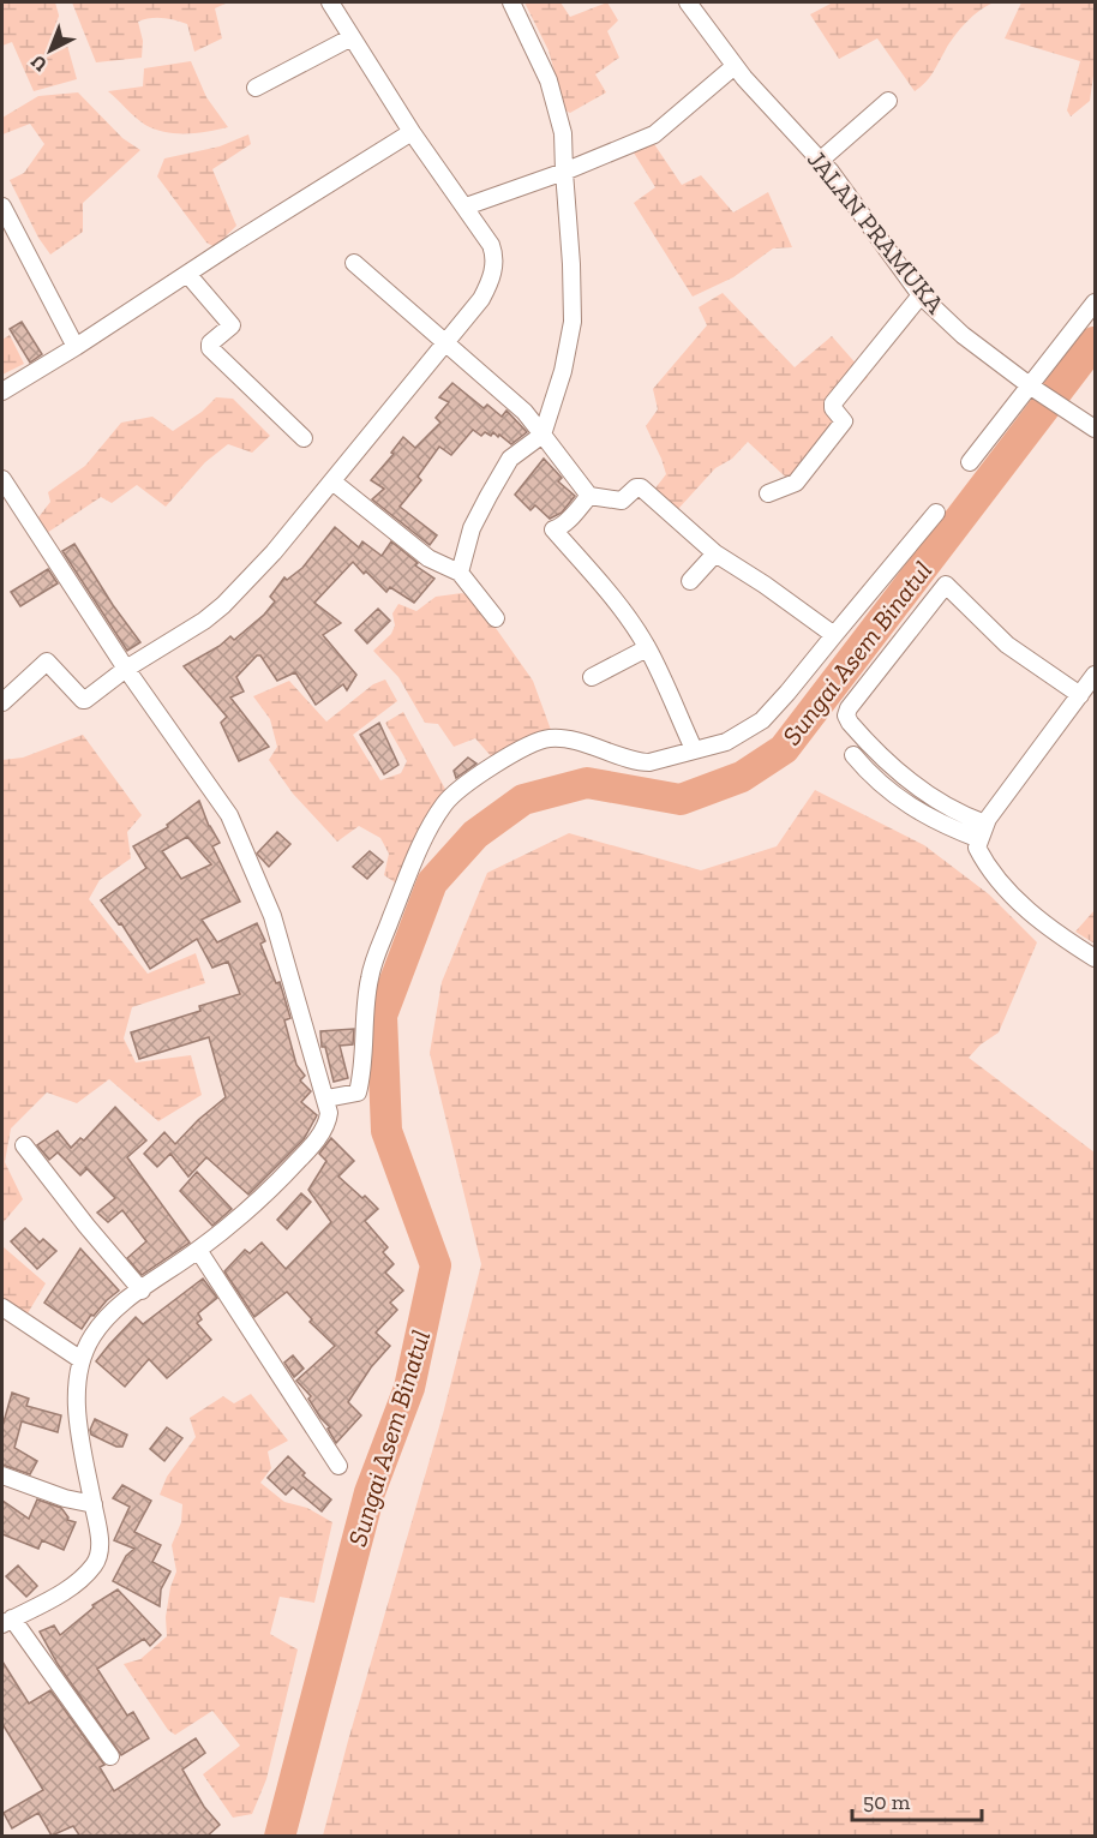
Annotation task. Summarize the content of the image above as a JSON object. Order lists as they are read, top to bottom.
{
  "streets": {
    "street": ["JALAN PRAMUKA"]
  },
  "water": ["Sungai Asem Binatul"],
  "scale_bar": "50 m",
  "north": "bottom left"
}
